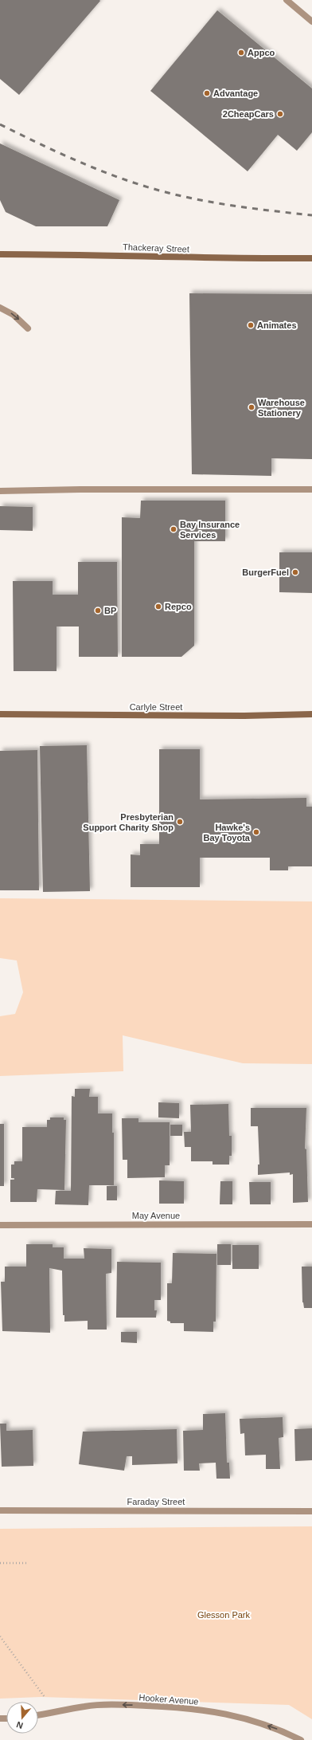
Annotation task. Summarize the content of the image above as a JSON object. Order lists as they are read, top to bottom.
{
  "streets": {
    "main road": ["Thackeray Street", "Carlyle Street"],
    "street": ["May Avenue", "Faraday Street", "Hooker Avenue"]
  },
  "one_way": ["Hooker Avenue"],
  "parks": ["Glesson Park"],
  "places": [
    "Appco",
    "Advantage",
    "2CheapCars",
    "Animates",
    "Warehouse Stationery",
    "Bay Insurance Services",
    "BurgerFuel",
    "Repco",
    "BP",
    "Presbyterian Support Charity Shop",
    "Hawke's Bay Toyota"
  ],
  "north": "bottom"
}
